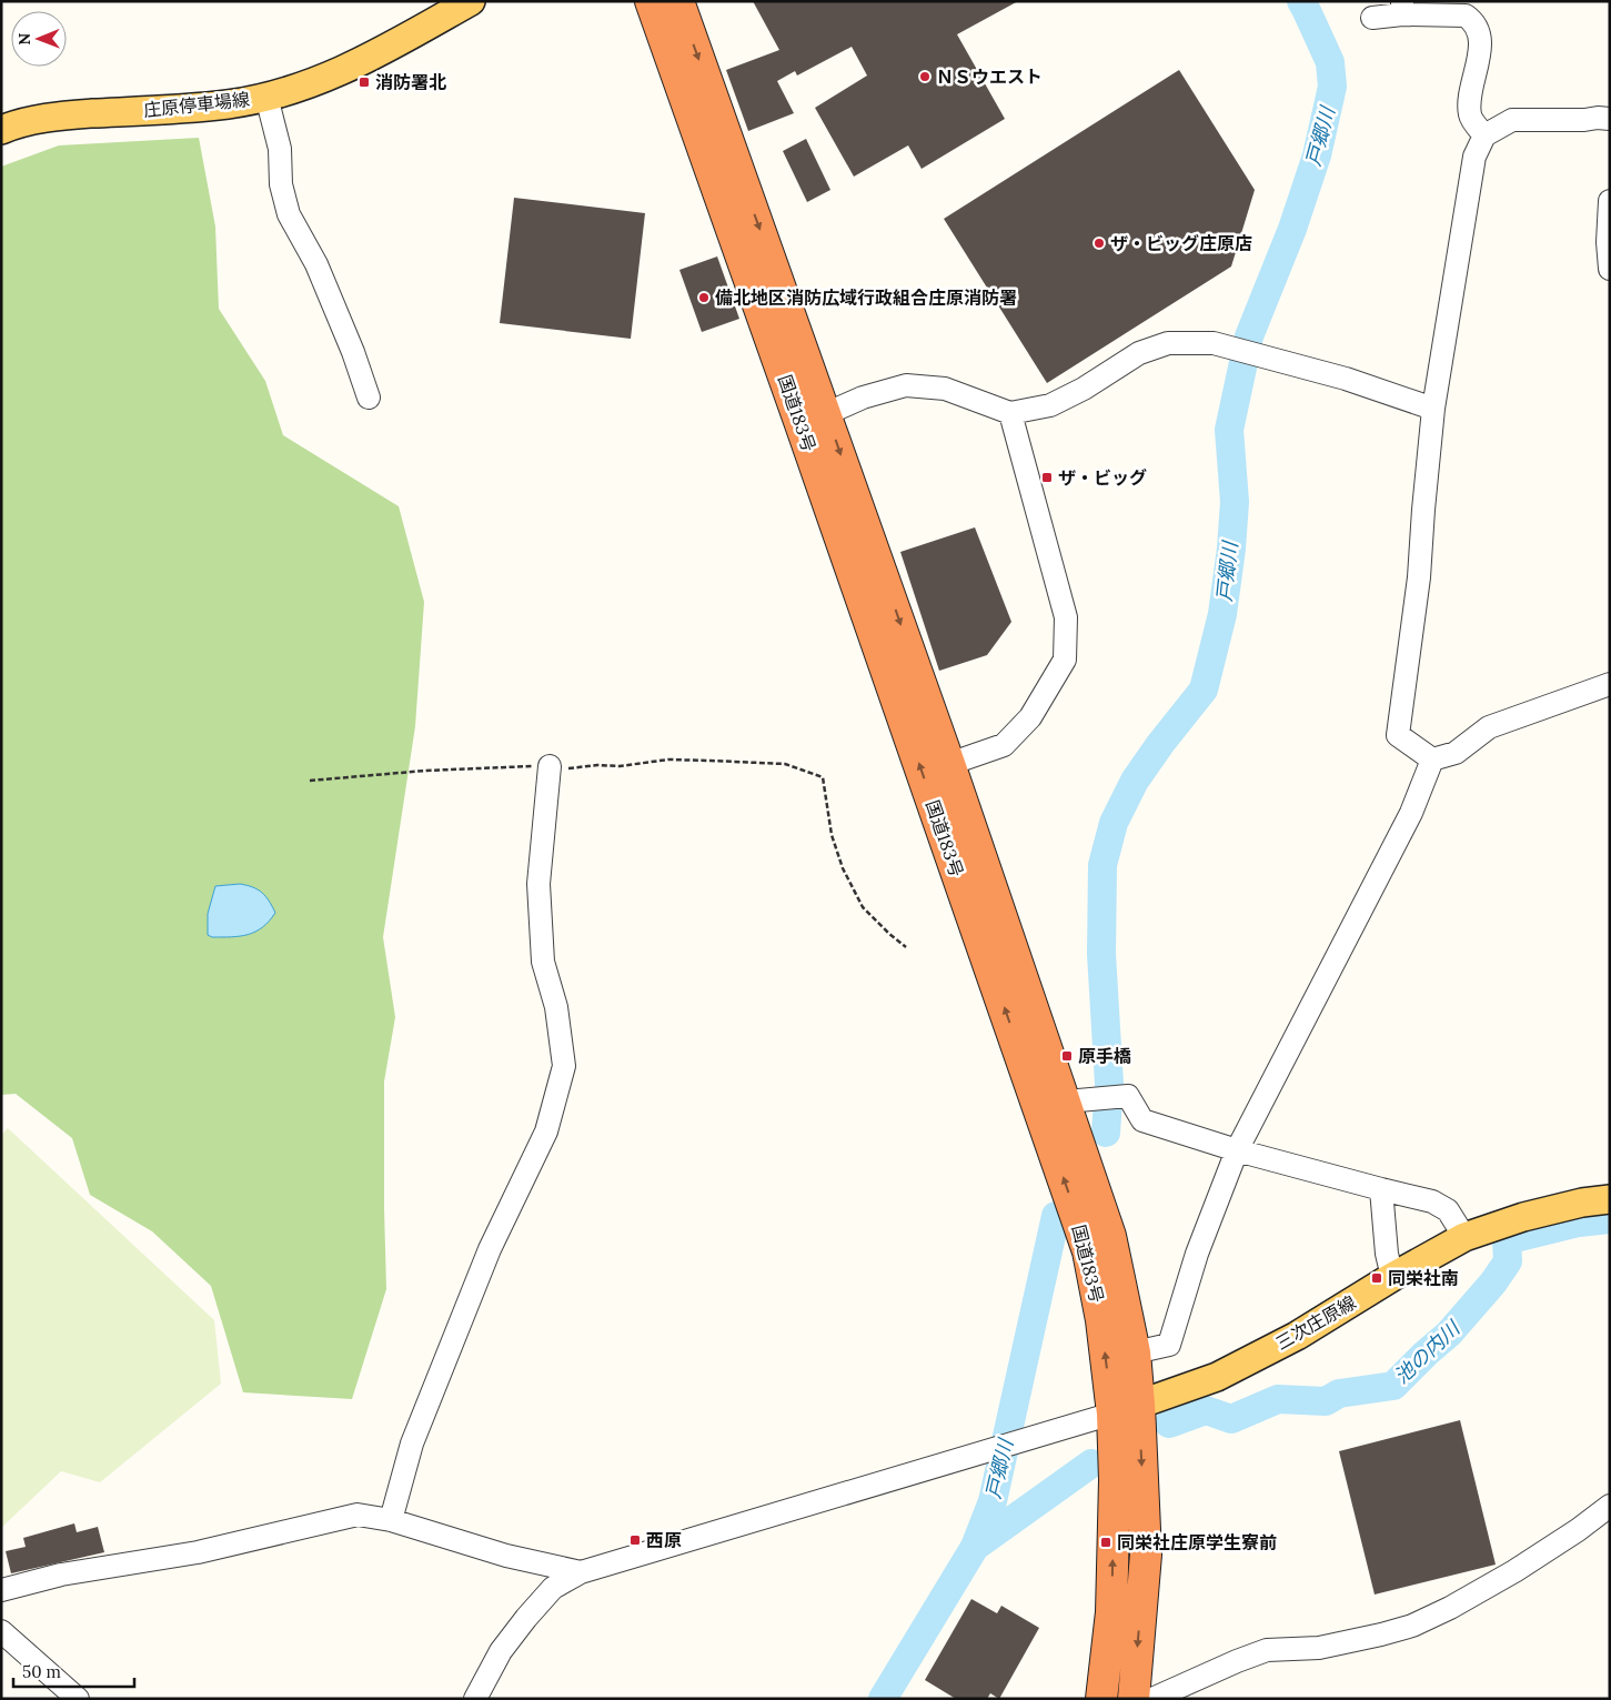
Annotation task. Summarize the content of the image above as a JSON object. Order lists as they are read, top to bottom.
{
  "streets": {
    "highway": ["国道183号"],
    "main road": ["庄原停車場線", "三次庄原線"]
  },
  "crossings": [
    ["国道183号", "三次庄原線"]
  ],
  "water": ["戸郷川", "池の内川"],
  "places": {
    "other": ["ＮＳウエスト", "ザ・ビッグ庄原店", "備北地区消防広域行政組合庄原消防署"],
    "transit": [
      "消防署北",
      "ザ・ビッグ",
      "原手橋",
      "同栄社南",
      "西原",
      "同栄社庄原学生寮前"
    ]
  },
  "scale_bar": "50 m",
  "north": "left"
}
